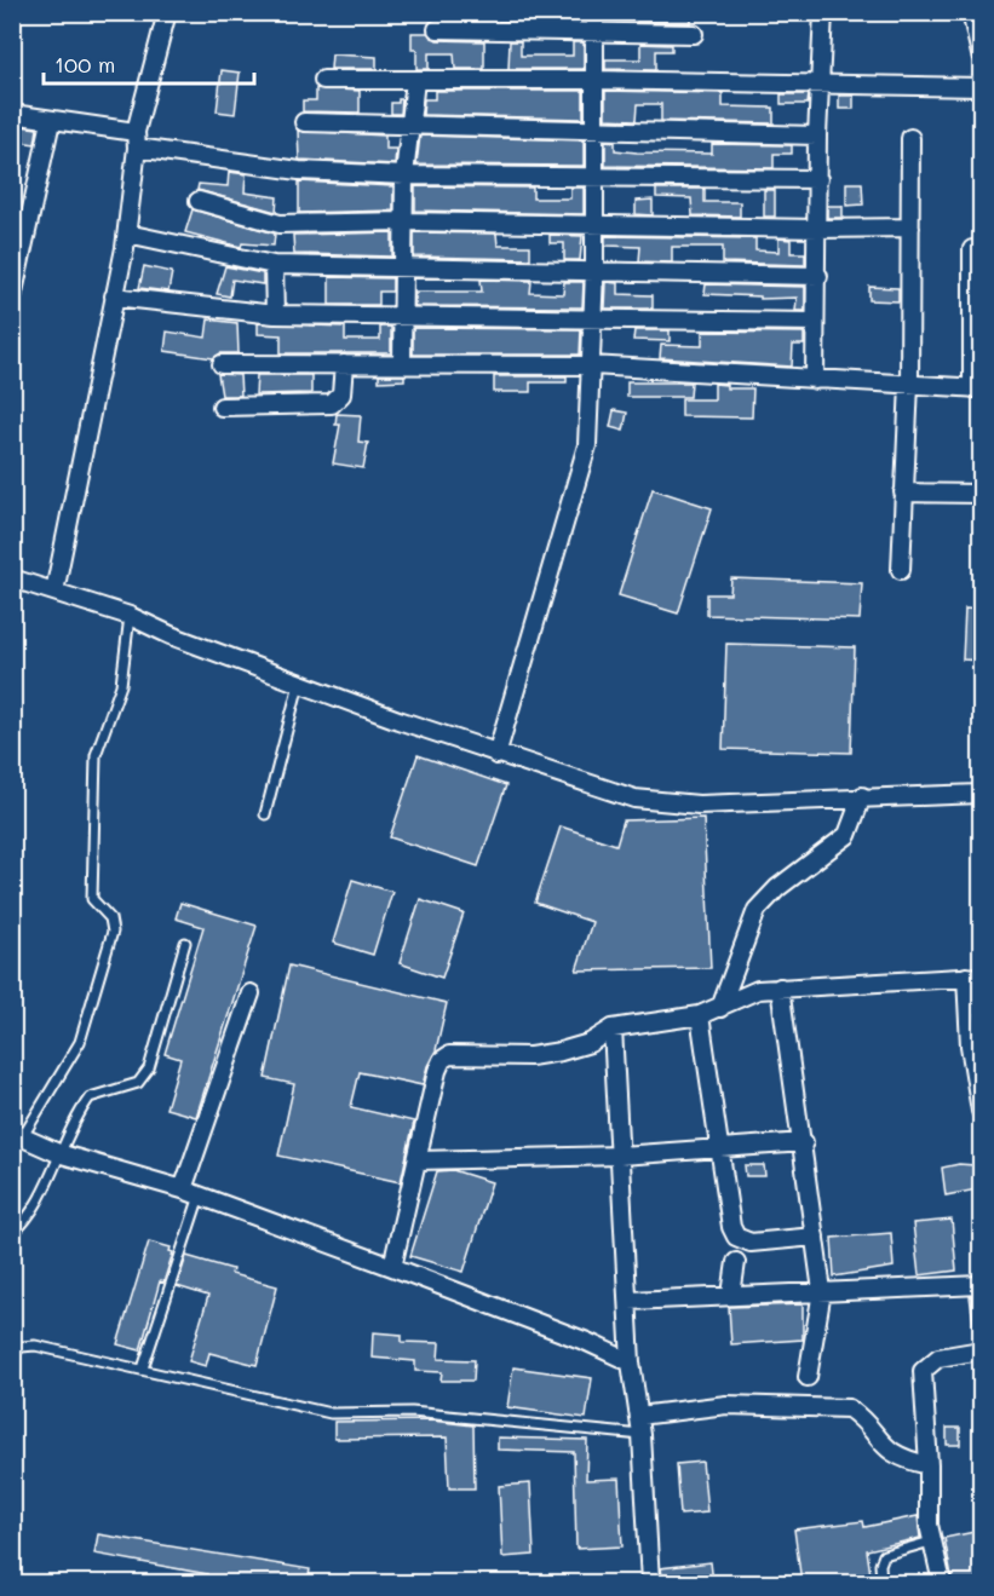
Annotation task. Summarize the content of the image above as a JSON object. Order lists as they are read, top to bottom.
{
  "scale_bar": "100 m"
}
